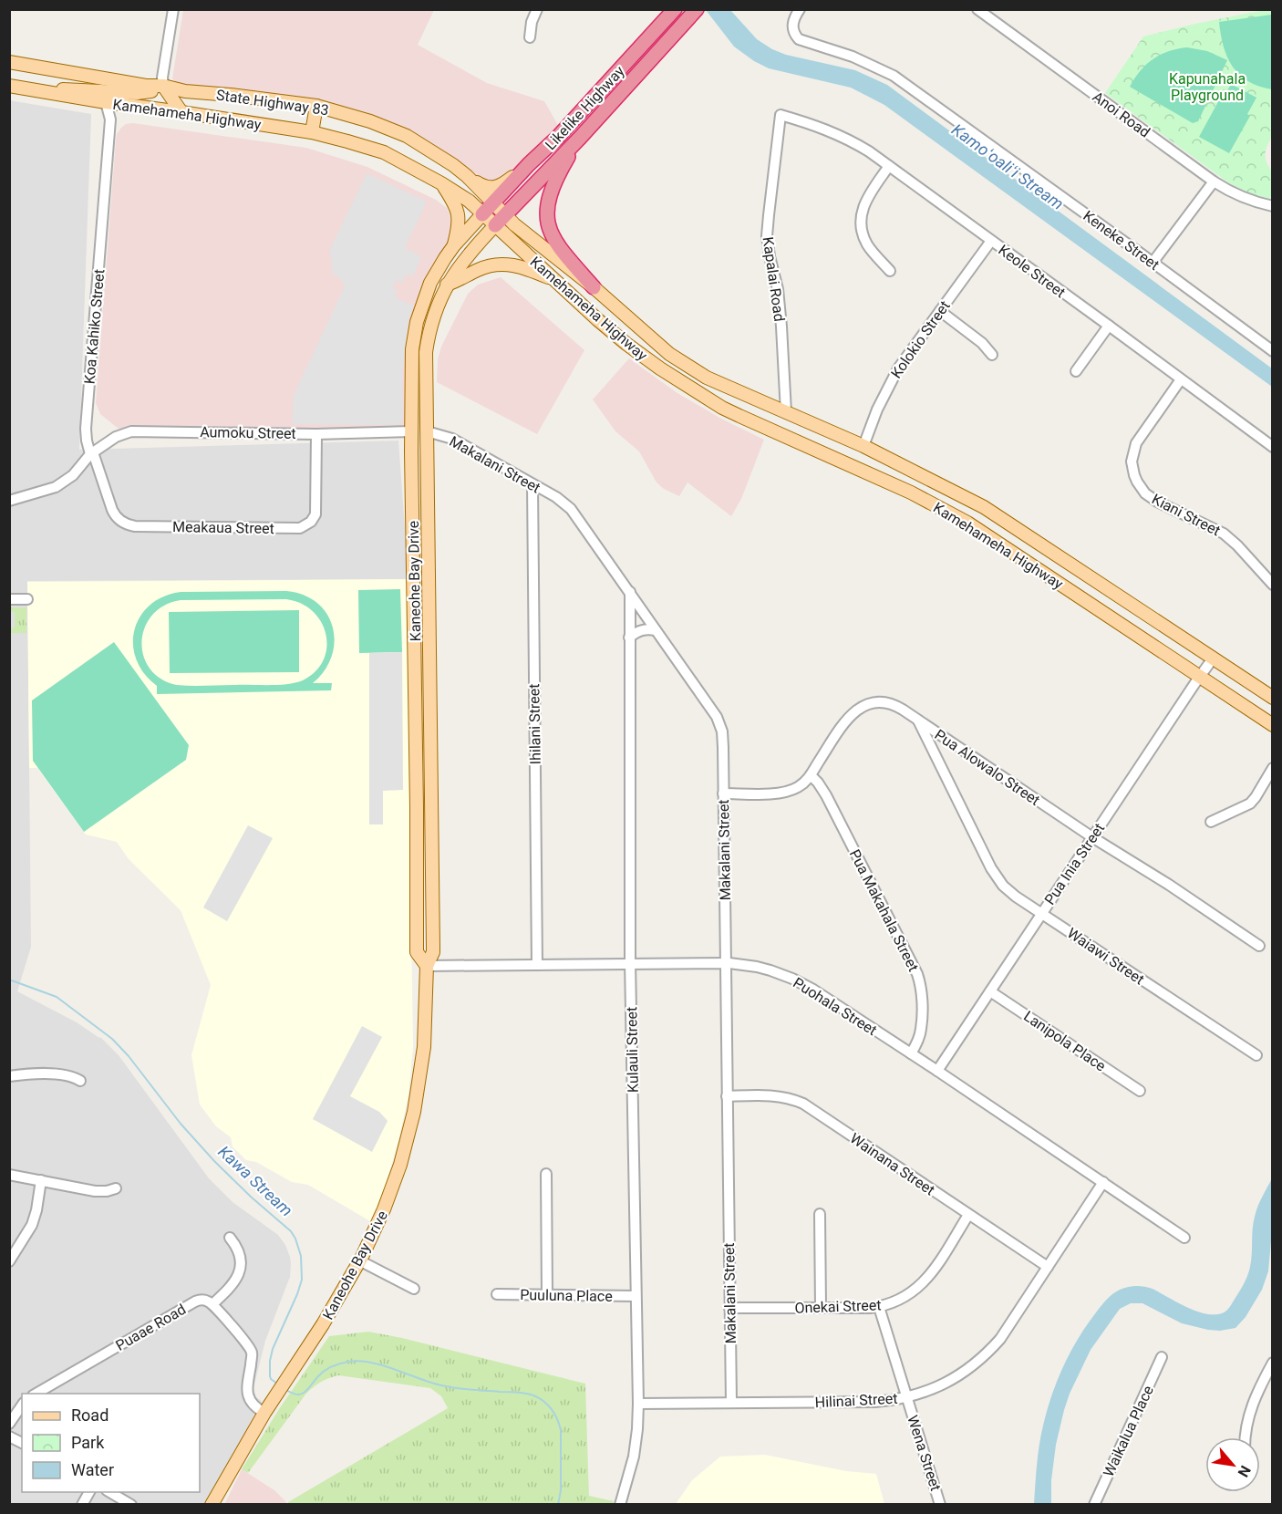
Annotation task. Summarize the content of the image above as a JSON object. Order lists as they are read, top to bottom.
{
  "streets": {
    "highway": ["Likelike Highway"],
    "main road": ["State Highway 83", "Kamehameha Highway", "Kaneohe Bay Drive"],
    "street": [
      "Anoi Road",
      "Keneke Street",
      "Keole Street",
      "Kapalai Road",
      "Koa Kahiko Street",
      "Kolokio Street",
      "Aumoku Street",
      "Makalani Street",
      "Kiani Street",
      "Meakaua Street",
      "Ihilani Street",
      "Pua Alowalo Street",
      "Pua Inia Street",
      "Pua Makahala Street",
      "Waiawi Street",
      "Puohala Street",
      "Lanipola Place",
      "Kulauli Street",
      "Wainana Street",
      "Puuluna Place",
      "Onekai Street",
      "Puaae Road",
      "Hilinai Street",
      "Waikalua Place",
      "Wena Street"
    ]
  },
  "crossings": [
    ["State Highway 83", "Likelike Highway"],
    ["State Highway 83", "Kamehameha Highway"],
    ["State Highway 83", "Kaneohe Bay Drive"],
    ["Likelike Highway", "Kamehameha Highway"],
    ["Likelike Highway", "Kaneohe Bay Drive"],
    ["Kamehameha Highway", "Kapalai Road"],
    ["Kamehameha Highway", "Koa Kahiko Street"],
    ["Kamehameha Highway", "Kolokio Street"],
    ["Kamehameha Highway", "Kaneohe Bay Drive"],
    ["Kamehameha Highway", "Pua Inia Street"],
    ["Keole Street", "Kapalai Road"],
    ["Keole Street", "Kolokio Street"],
    ["Keole Street", "Kiani Street"],
    ["Koa Kahiko Street", "Aumoku Street"],
    ["Koa Kahiko Street", "Meakaua Street"],
    ["Aumoku Street", "Meakaua Street"],
    ["Aumoku Street", "Kaneohe Bay Drive"],
    ["Makalani Street", "Kaneohe Bay Drive"],
    ["Makalani Street", "Ihilani Street"],
    ["Makalani Street", "Pua Alowalo Street"],
    ["Makalani Street", "Puohala Street"],
    ["Makalani Street", "Kulauli Street"],
    ["Makalani Street", "Wainana Street"],
    ["Makalani Street", "Onekai Street"],
    ["Makalani Street", "Hilinai Street"],
    ["Kaneohe Bay Drive", "Puohala Street"],
    ["Ihilani Street", "Puohala Street"],
    ["Pua Alowalo Street", "Pua Inia Street"],
    ["Pua Alowalo Street", "Pua Makahala Street"],
    ["Pua Alowalo Street", "Waiawi Street"],
    ["Pua Inia Street", "Waiawi Street"],
    ["Pua Inia Street", "Puohala Street"],
    ["Pua Inia Street", "Lanipola Place"],
    ["Pua Makahala Street", "Puohala Street"],
    ["Puohala Street", "Kulauli Street"],
    ["Puohala Street", "Hilinai Street"],
    ["Kulauli Street", "Puuluna Place"],
    ["Kulauli Street", "Hilinai Street"],
    ["Wainana Street", "Onekai Street"],
    ["Wainana Street", "Hilinai Street"],
    ["Onekai Street", "Wena Street"],
    ["Hilinai Street", "Wena Street"]
  ],
  "water": ["Kamoʻoaliʻi Stream", "Kawa Stream"],
  "parks": ["Kapunahala Playground"],
  "legend": ["Road", "Park", "Water"],
  "north": "bottom right"
}
